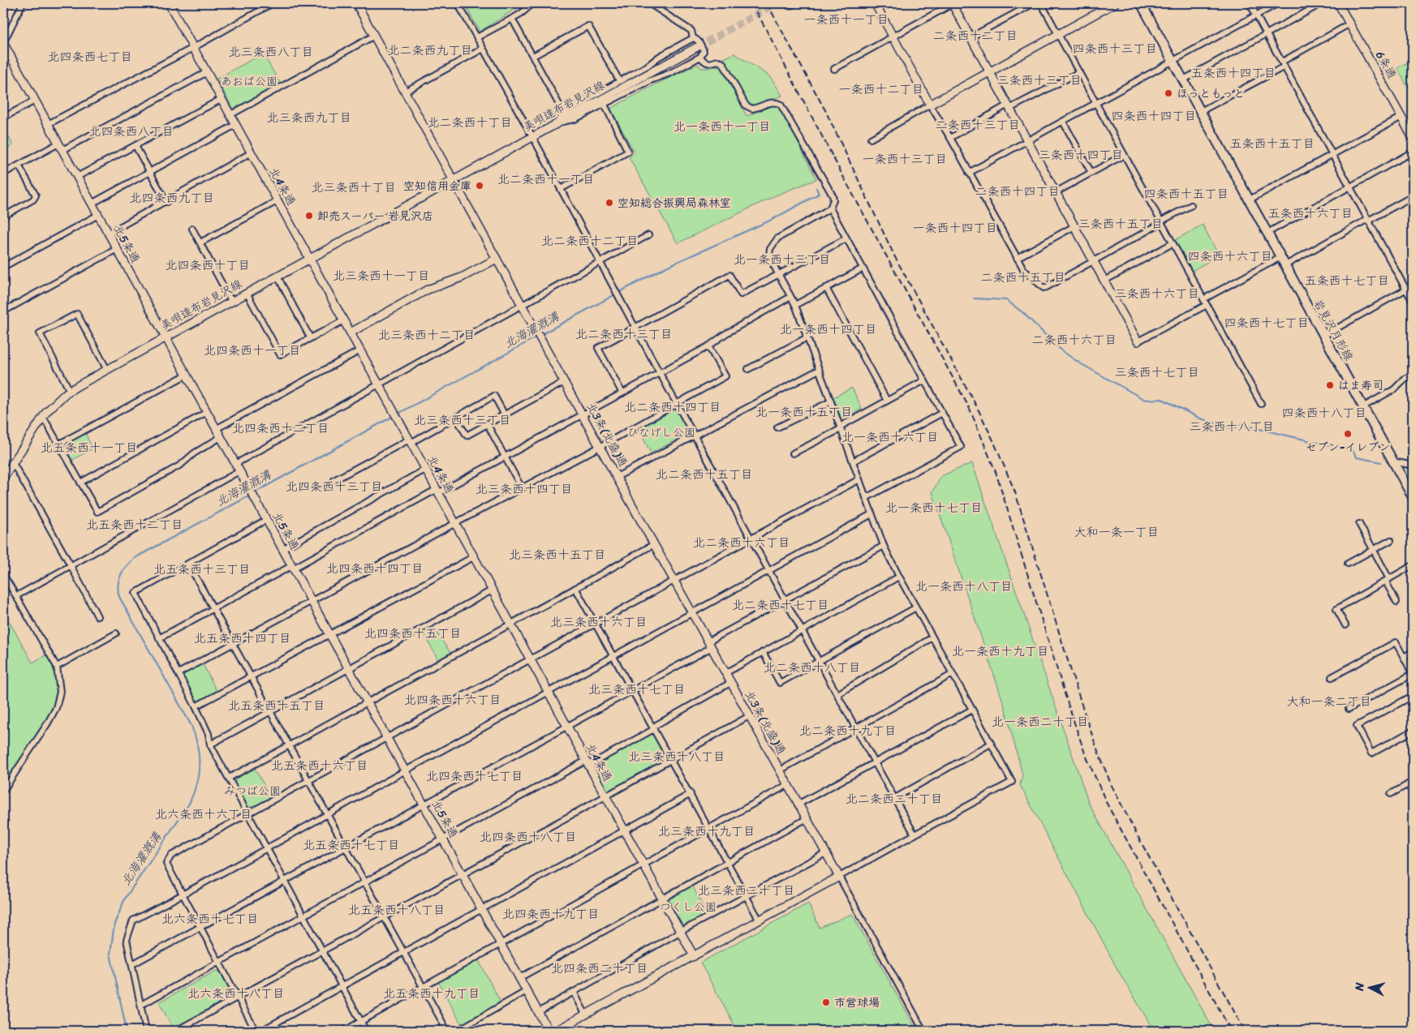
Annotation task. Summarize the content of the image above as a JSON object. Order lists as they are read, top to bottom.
{
  "streets": {
    "main road": ["岩見沢月形線"],
    "street": [
      "6条通",
      "美唄達布岩見沢線",
      "北4条通",
      "北5条通",
      "北3条(北盛)通"
    ]
  },
  "crossings": [
    ["美唄達布岩見沢線", "北4条通"],
    ["美唄達布岩見沢線", "北5条通"],
    ["美唄達布岩見沢線", "北3条(北盛)通"]
  ],
  "districts": [
    "一条西十一丁目",
    "二条西十二丁目",
    "四条西十三丁目",
    "北二条西九丁目",
    "北三条西八丁目",
    "北四条西七丁目",
    "五条西十四丁目",
    "三条西十三丁目",
    "一条西十二丁目",
    "四条西十四丁目",
    "北三条西九丁目",
    "北二条西十丁目",
    "二条西十三丁目",
    "北一条西十一丁目",
    "北四条西八丁目",
    "五条西十五丁目",
    "三条西十四丁目",
    "一条西十三丁目",
    "北二条西十一丁目",
    "北三条西十丁目",
    "二条西十四丁目",
    "四条西十五丁目",
    "北四条西九丁目",
    "五条西十六丁目",
    "三条西十五丁目",
    "一条西十四丁目",
    "北二条西十二丁目",
    "四条西十六丁目",
    "北一条西十三丁目",
    "北四条西十丁目",
    "北三条西十一丁目",
    "二条西十五丁目",
    "五条西十七丁目",
    "三条西十六丁目",
    "四条西十七丁目",
    "北一条西十四丁目",
    "北二条西十三丁目",
    "北三条西十二丁目",
    "二条西十六丁目",
    "北四条西十一丁目",
    "三条西十七丁目",
    "北二条西十四丁目",
    "北一条西十五丁目",
    "四条西十八丁目",
    "北三条西十三丁目",
    "三条西十八丁目",
    "北四条西十二丁目",
    "北一条西十六丁目",
    "北五条西十一丁目",
    "北二条西十五丁目",
    "北四条西十三丁目",
    "北三条西十四丁目",
    "北一条西十七丁目",
    "北五条西十二丁目",
    "大和一条一丁目",
    "北二条西十六丁目",
    "北三条西十五丁目",
    "北四条西十四丁目",
    "北五条西十三丁目",
    "北一条西十八丁目",
    "北二条西十七丁目",
    "北三条西十六丁目",
    "北四条西十五丁目",
    "北五条西十四丁目",
    "北一条西十九丁目",
    "北二条西十八丁目",
    "北三条西十七丁目",
    "北四条西十六丁目",
    "大和一条二丁目",
    "北五条西十五丁目",
    "北一条西二十丁目",
    "北二条西十九丁目",
    "北三条西十八丁目",
    "北五条西十六丁目",
    "北四条西十七丁目",
    "北二条西二十丁目",
    "北六条西十六丁目",
    "北三条西十九丁目",
    "北四条西十八丁目",
    "北五条西十七丁目",
    "北三条西二十丁目",
    "北五条西十八丁目",
    "北四条西十九丁目",
    "北六条西十七丁目",
    "北四条西二十丁目",
    "北六条西十八丁目",
    "北五条西十九丁目"
  ],
  "water": ["北海灌漑溝"],
  "parks": [
    "あおば公園",
    "ひなげし公園",
    "みつば公園",
    "つくし公園"
  ],
  "places": [
    "ほっともっと",
    "空知信用金庫",
    "空知総合振興局森林室",
    "卸売スーパー 岩見沢店",
    "はま寿司",
    "セブン-イレブン",
    "市営球場"
  ],
  "north": "left"
}
